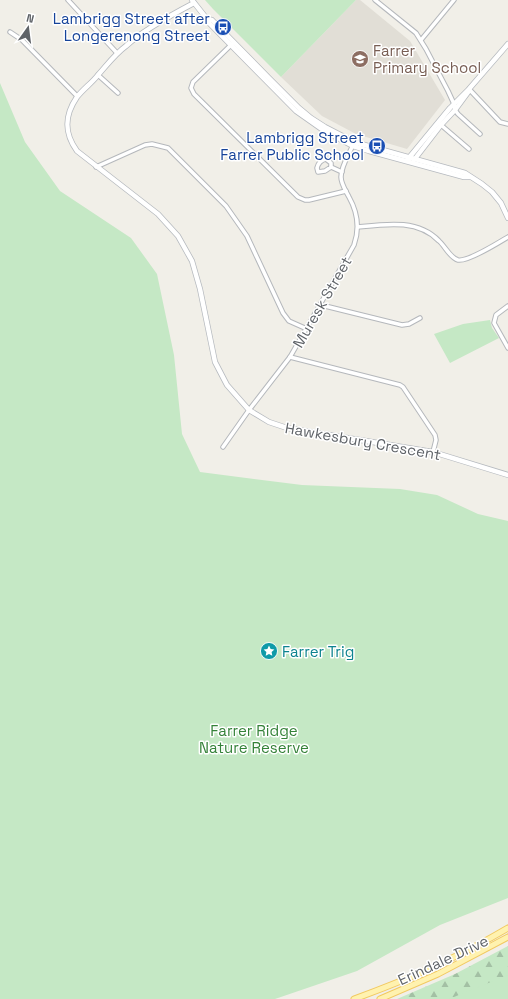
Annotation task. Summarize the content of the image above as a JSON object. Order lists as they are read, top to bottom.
{
  "streets": {
    "main road": ["Erindale Drive"],
    "street": ["Muresk Street", "Hawkesbury Crescent"]
  },
  "crossings": [
    ["Muresk Street", "Hawkesbury Crescent"]
  ],
  "parks": ["Farrer Ridge Nature Reserve"],
  "places": {
    "bus stop": ["Lambrigg Street after Longerenong Street", "Lambrigg Street Farrer Public School"],
    "school or university": ["Farrer Primary School"],
    "place": ["Farrer Trig"]
  },
  "north": "top"
}
